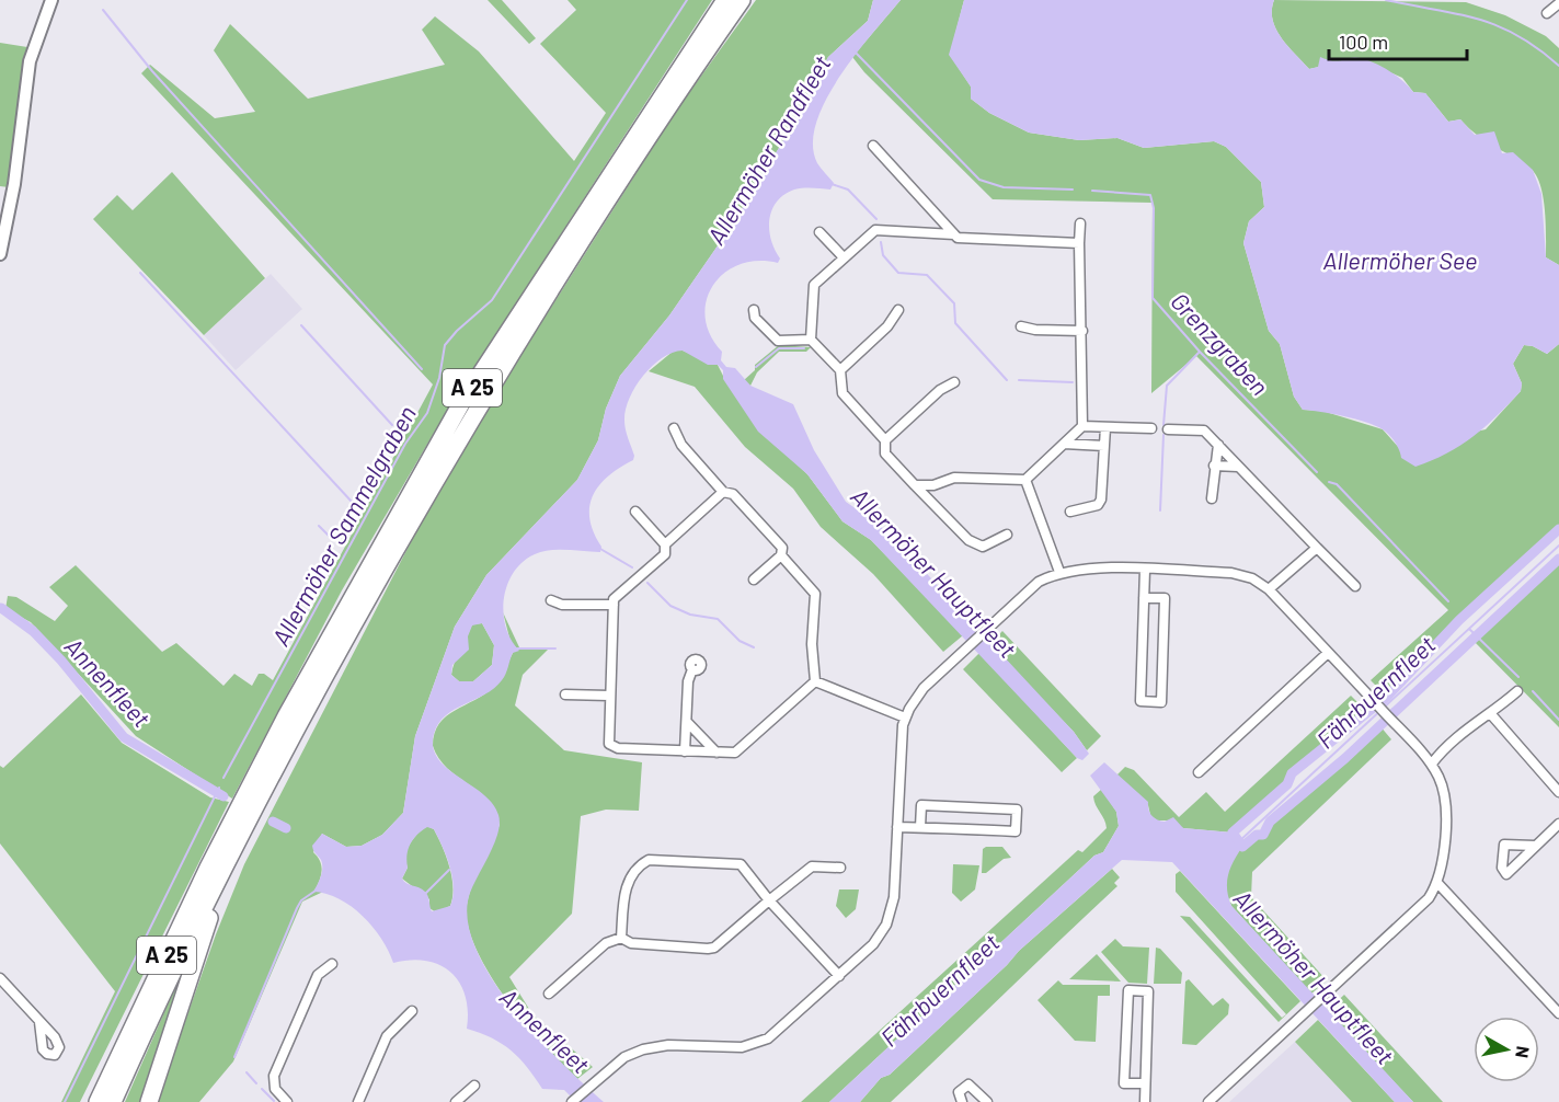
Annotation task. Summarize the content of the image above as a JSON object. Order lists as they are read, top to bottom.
{
  "streets": {
    "highway": ["A 25"]
  },
  "water": [
    "Allermöher Randfleet",
    "Allermöher See",
    "Grenzgraben",
    "Allermöher Sammelgraben",
    "Allermöher Hauptfleet",
    "Annenfleet",
    "Fährbuernfleet"
  ],
  "scale_bar": "100 m",
  "north": "right"
}
